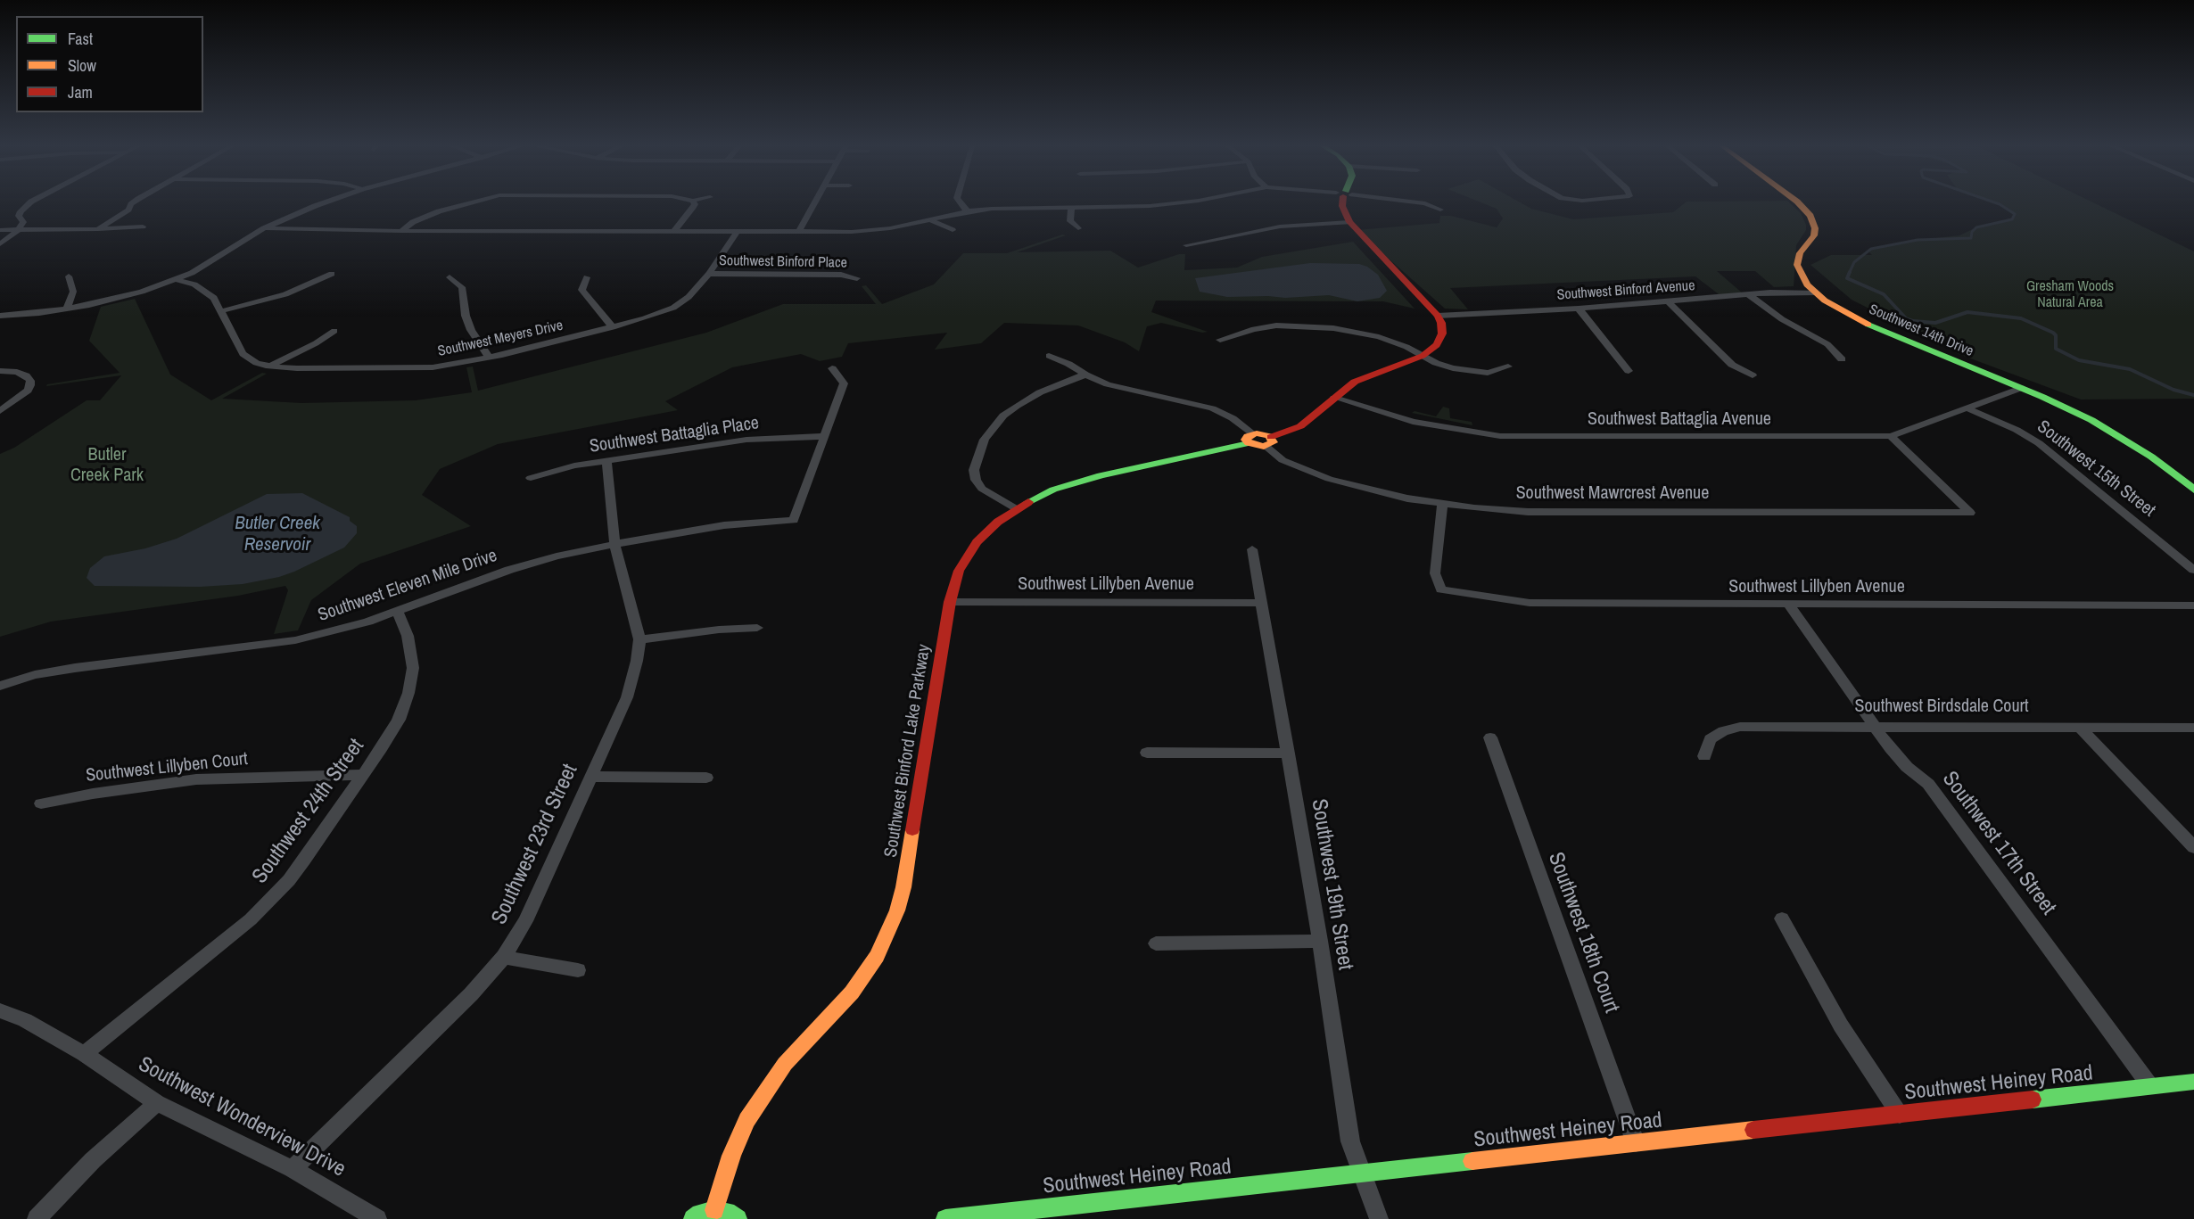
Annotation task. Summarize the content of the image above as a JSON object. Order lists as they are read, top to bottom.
{
  "streets": {
    "street": [
      "Southwest Binford Place",
      "Southwest Binford Avenue",
      "Southwest 14th Drive",
      "Southwest Meyers Drive",
      "Southwest Battaglia Avenue",
      "Southwest Battaglia Place",
      "Southwest 15th Street",
      "Southwest Mawrcrest Avenue",
      "Southwest Lillyben Avenue",
      "Southwest Eleven Mile Drive",
      "Southwest Birdsdale Court",
      "Southwest Binford Lake Parkway",
      "Southwest Lillyben Court",
      "Southwest 24th Street",
      "Southwest 17th Street",
      "Southwest 23rd Street",
      "Southwest 19th Street",
      "Southwest 18th Court",
      "Southwest Heiney Road",
      "Southwest Wonderview Drive"
    ]
  },
  "crossings": [
    ["Southwest Binford Place", "Southwest Meyers Drive"],
    ["Southwest Binford Avenue", "Southwest 14th Drive"],
    ["Southwest 14th Drive", "Southwest Battaglia Avenue"],
    ["Southwest Battaglia Avenue", "Southwest 15th Street"],
    ["Southwest Battaglia Avenue", "Southwest Mawrcrest Avenue"],
    ["Southwest Battaglia Place", "Southwest Eleven Mile Drive"],
    ["Southwest Battaglia Place", "Southwest 23rd Street"],
    ["Southwest Mawrcrest Avenue", "Southwest Lillyben Avenue"],
    ["Southwest Lillyben Avenue", "Southwest Binford Lake Parkway"],
    ["Southwest Lillyben Avenue", "Southwest 17th Street"],
    ["Southwest Lillyben Avenue", "Southwest 19th Street"],
    ["Southwest Eleven Mile Drive", "Southwest 24th Street"],
    ["Southwest Eleven Mile Drive", "Southwest 23rd Street"],
    ["Southwest Birdsdale Court", "Southwest 17th Street"],
    ["Southwest Lillyben Court", "Southwest 24th Street"],
    ["Southwest 24th Street", "Southwest Wonderview Drive"],
    ["Southwest 17th Street", "Southwest Heiney Road"],
    ["Southwest 23rd Street", "Southwest Wonderview Drive"],
    ["Southwest 19th Street", "Southwest Heiney Road"],
    ["Southwest 18th Court", "Southwest Heiney Road"]
  ],
  "water": ["Butler Creek Reservoir"],
  "parks": ["Gresham Woods Natural Area", "Butler Creek Park"],
  "legend": ["Fast", "Slow", "Jam"]
}
